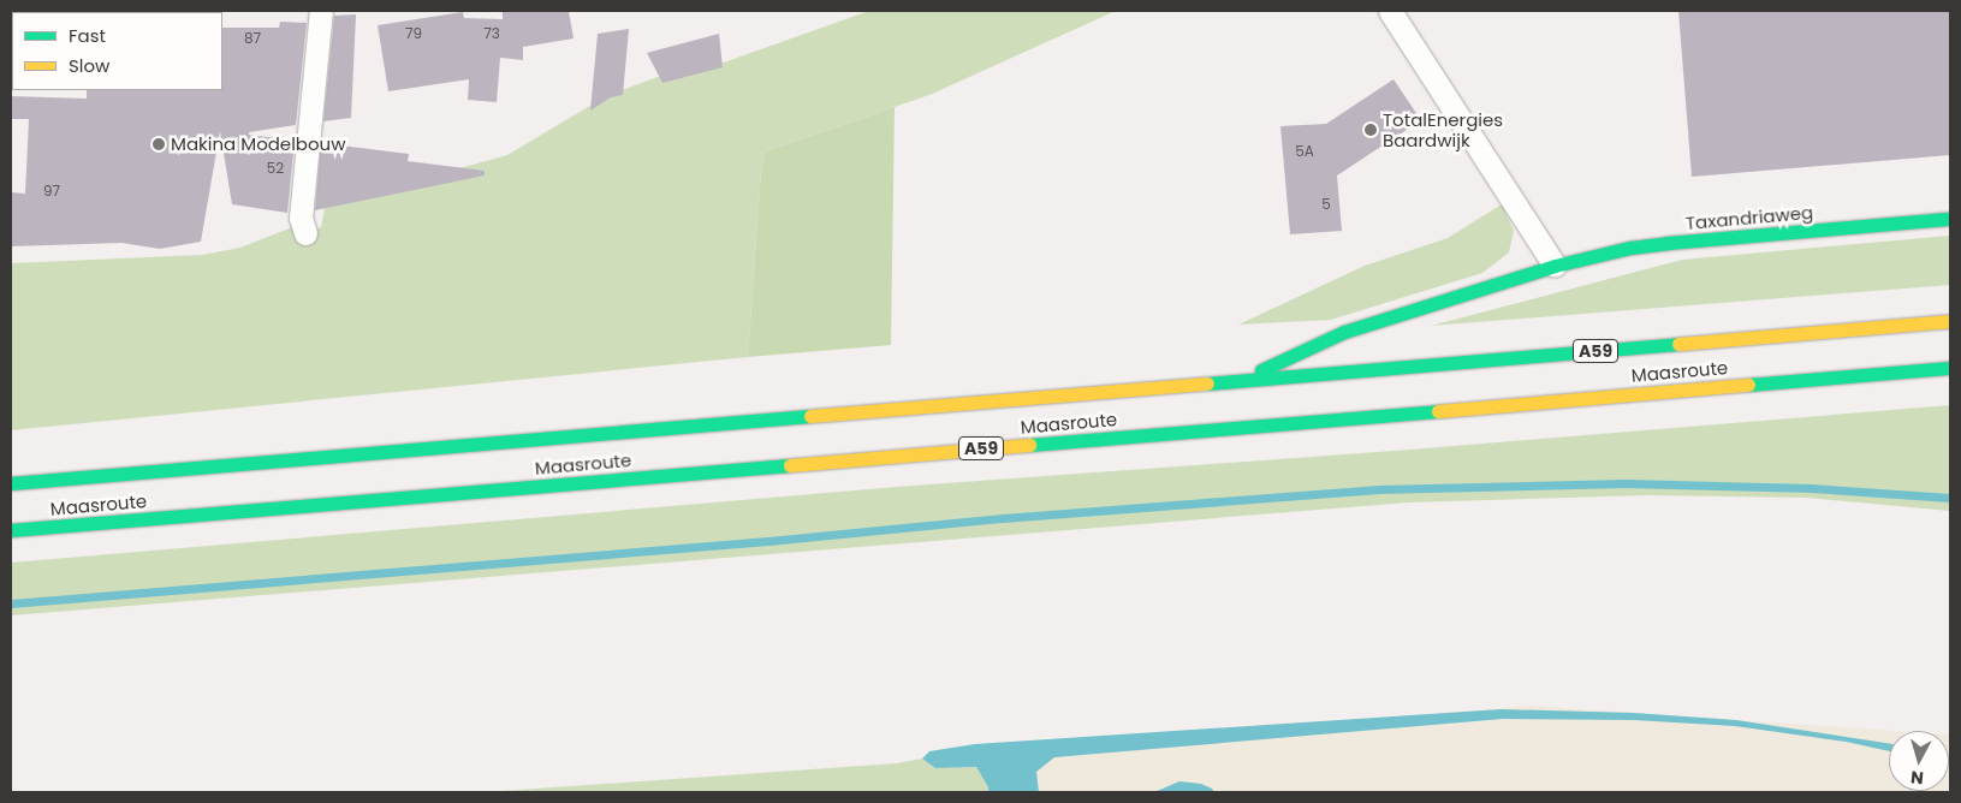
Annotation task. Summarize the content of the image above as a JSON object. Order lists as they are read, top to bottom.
{
  "streets": {
    "main road": ["Taxandriaweg", "A59", "Maasroute"]
  },
  "crossings": [
    ["Taxandriaweg", "A59"],
    ["A59", "Maasroute"]
  ],
  "places": ["TotalEnergies Baardwijk", "Makina Modelbouw"],
  "house_numbers": [
    "79",
    "73",
    "87",
    "5A",
    "52",
    "97",
    "5"
  ],
  "legend": ["Fast", "Slow"],
  "north": "bottom"
}
